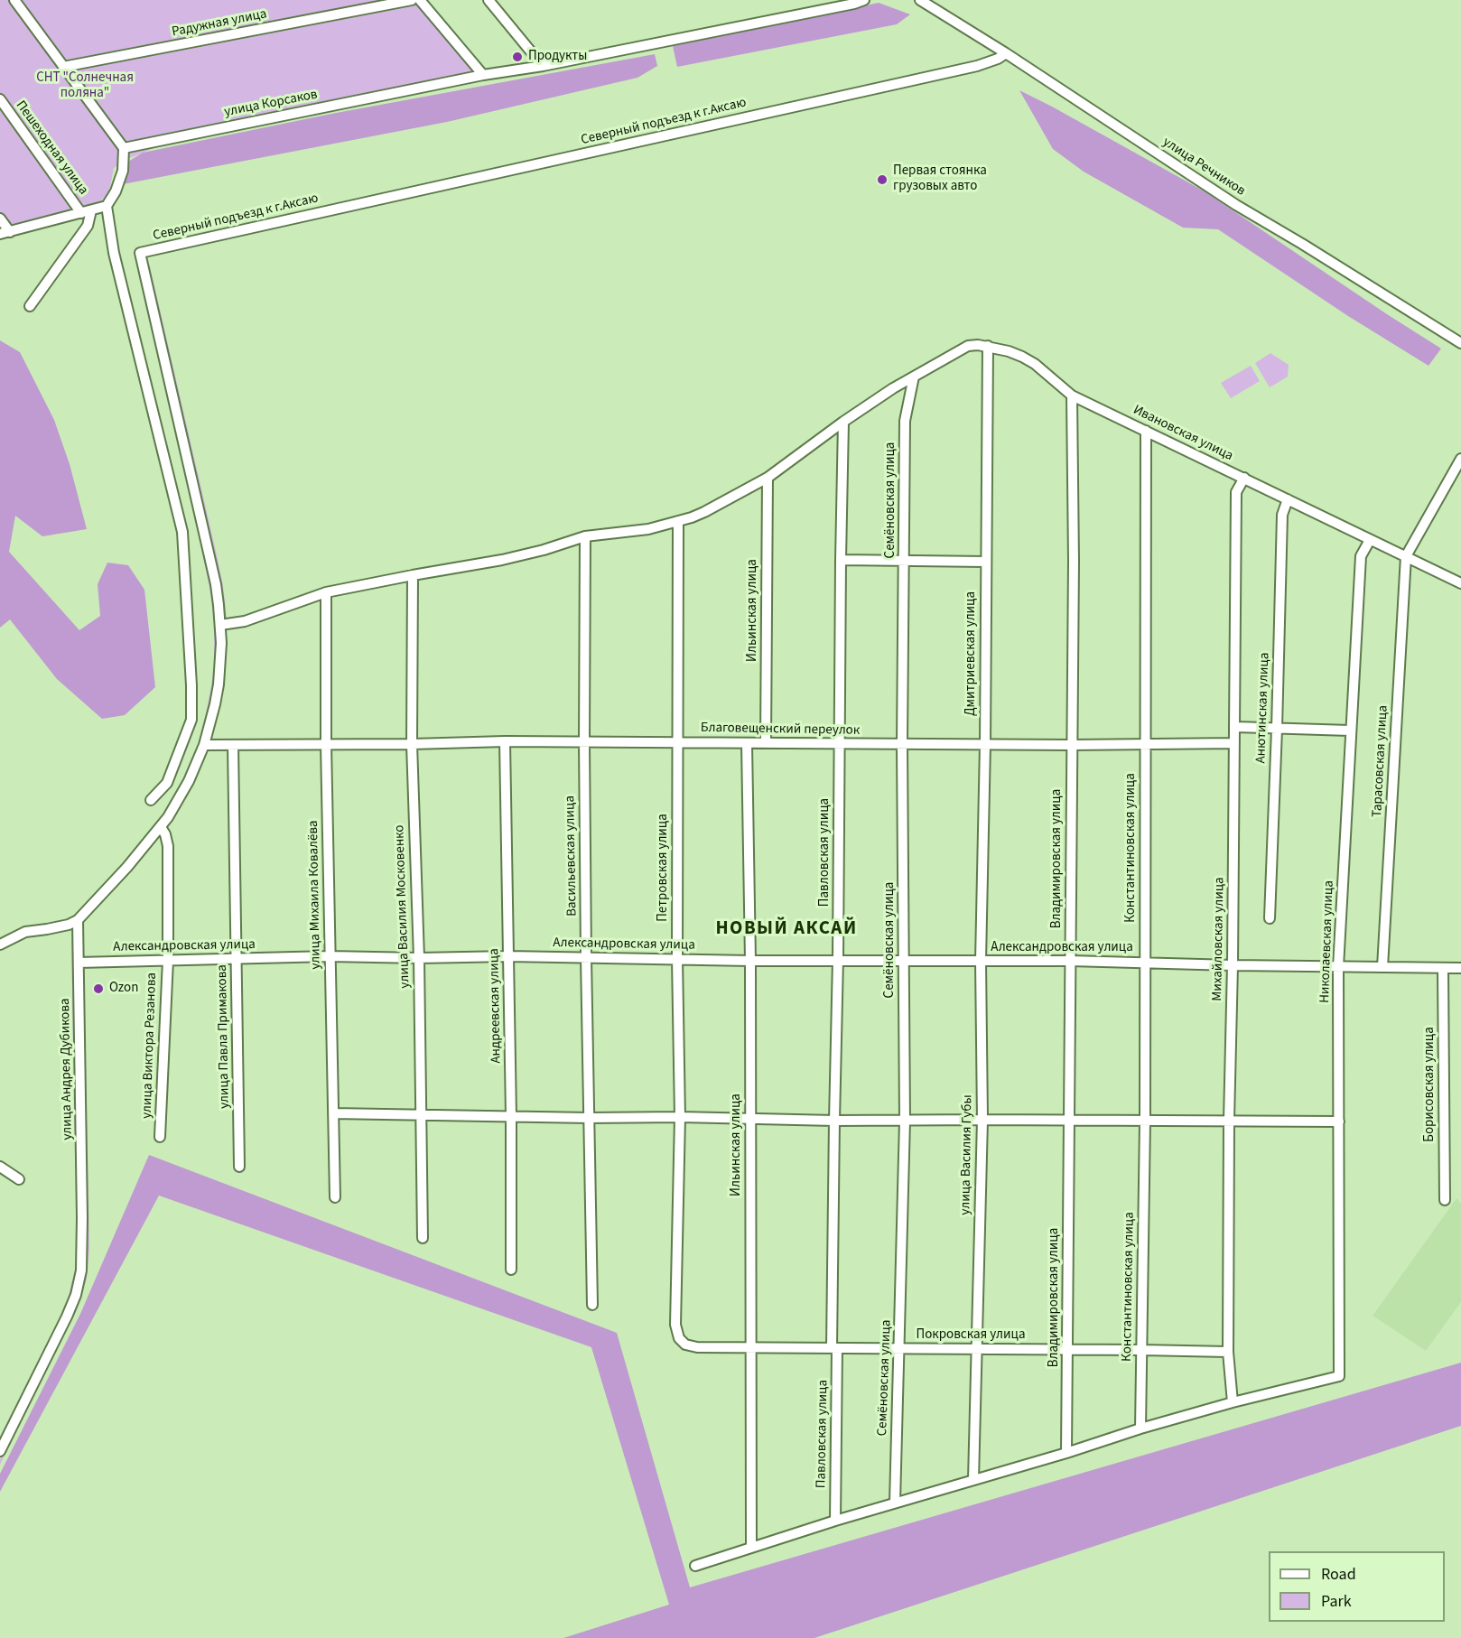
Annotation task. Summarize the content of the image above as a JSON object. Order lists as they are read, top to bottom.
{
  "streets": {
    "street": [
      "Радужная улица",
      "улица Корсаков",
      "Северный подъезд к г.Аксаю",
      "Пешеходная улица",
      "улица Речников",
      "Ивановская улица",
      "Семёновская улица",
      "Ильинская улица",
      "Дмитриевская улица",
      "Анютинская улица",
      "Благовещенский переулок",
      "Тарасовская улица",
      "Константиновская улица",
      "Павловская улица",
      "Васильевская улица",
      "Владимировская улица",
      "Петровская улица",
      "улица Михаила Ковалёва",
      "улица Василия Московенко",
      "Михайловская улица",
      "Николаевская улица",
      "Александровская улица",
      "Андреевская улица",
      "улица Павла Примакова",
      "улица Виктора Резанова",
      "улица Андрея Дубикова",
      "Борисовская улица",
      "улица Василия Губы",
      "Покровская улица"
    ]
  },
  "crossings": [
    ["Северный подъезд к г.Аксаю", "улица Речников"],
    ["Северный подъезд к г.Аксаю", "Благовещенский переулок"],
    ["Северный подъезд к г.Аксаю", "улица Виктора Резанова"],
    ["Северный подъезд к г.Аксаю", "улица Андрея Дубикова"],
    ["Ивановская улица", "Дмитриевская улица"],
    ["Ивановская улица", "Анютинская улица"],
    ["Ивановская улица", "Тарасовская улица"],
    ["Ивановская улица", "Константиновская улица"],
    ["Ивановская улица", "Владимировская улица"],
    ["Ивановская улица", "Михайловская улица"],
    ["Ивановская улица", "Николаевская улица"],
    ["Семёновская улица", "Благовещенский переулок"],
    ["Семёновская улица", "Александровская улица"],
    ["Семёновская улица", "Покровская улица"],
    ["Ильинская улица", "Благовещенский переулок"],
    ["Ильинская улица", "Александровская улица"],
    ["Ильинская улица", "Покровская улица"],
    ["Дмитриевская улица", "Благовещенский переулок"],
    ["Дмитриевская улица", "Александровская улица"],
    ["Дмитриевская улица", "улица Василия Губы"],
    ["Благовещенский переулок", "Константиновская улица"],
    ["Благовещенский переулок", "Павловская улица"],
    ["Благовещенский переулок", "Васильевская улица"],
    ["Благовещенский переулок", "Владимировская улица"],
    ["Благовещенский переулок", "Петровская улица"],
    ["Благовещенский переулок", "улица Михаила Ковалёва"],
    ["Благовещенский переулок", "улица Василия Московенко"],
    ["Благовещенский переулок", "Михайловская улица"],
    ["Благовещенский переулок", "Андреевская улица"],
    ["Благовещенский переулок", "улица Павла Примакова"],
    ["Тарасовская улица", "Александровская улица"],
    ["Константиновская улица", "Александровская улица"],
    ["Константиновская улица", "Покровская улица"],
    ["Павловская улица", "Александровская улица"],
    ["Павловская улица", "Покровская улица"],
    ["Васильевская улица", "Александровская улица"],
    ["Владимировская улица", "Александровская улица"],
    ["Владимировская улица", "Покровская улица"],
    ["Петровская улица", "Александровская улица"],
    ["Петровская улица", "Покровская улица"],
    ["улица Михаила Ковалёва", "Александровская улица"],
    ["улица Василия Московенко", "Александровская улица"],
    ["Михайловская улица", "Николаевская улица"],
    ["Михайловская улица", "Александровская улица"],
    ["Михайловская улица", "Покровская улица"],
    ["Николаевская улица", "Александровская улица"],
    ["Александровская улица", "Андреевская улица"],
    ["Александровская улица", "улица Павла Примакова"],
    ["Александровская улица", "улица Виктора Резанова"],
    ["Александровская улица", "улица Андрея Дубикова"],
    ["Александровская улица", "Борисовская улица"],
    ["Александровская улица", "улица Василия Губы"],
    ["улица Василия Губы", "Покровская улица"]
  ],
  "districts": ["НОВЫЙ АКСАЙ"],
  "parks": ["СНТ \"Солнечная поляна\""],
  "places": ["Продукты", "Первая стоянка грузовых авто", "Ozon"],
  "legend": ["Road", "Park"]
}
